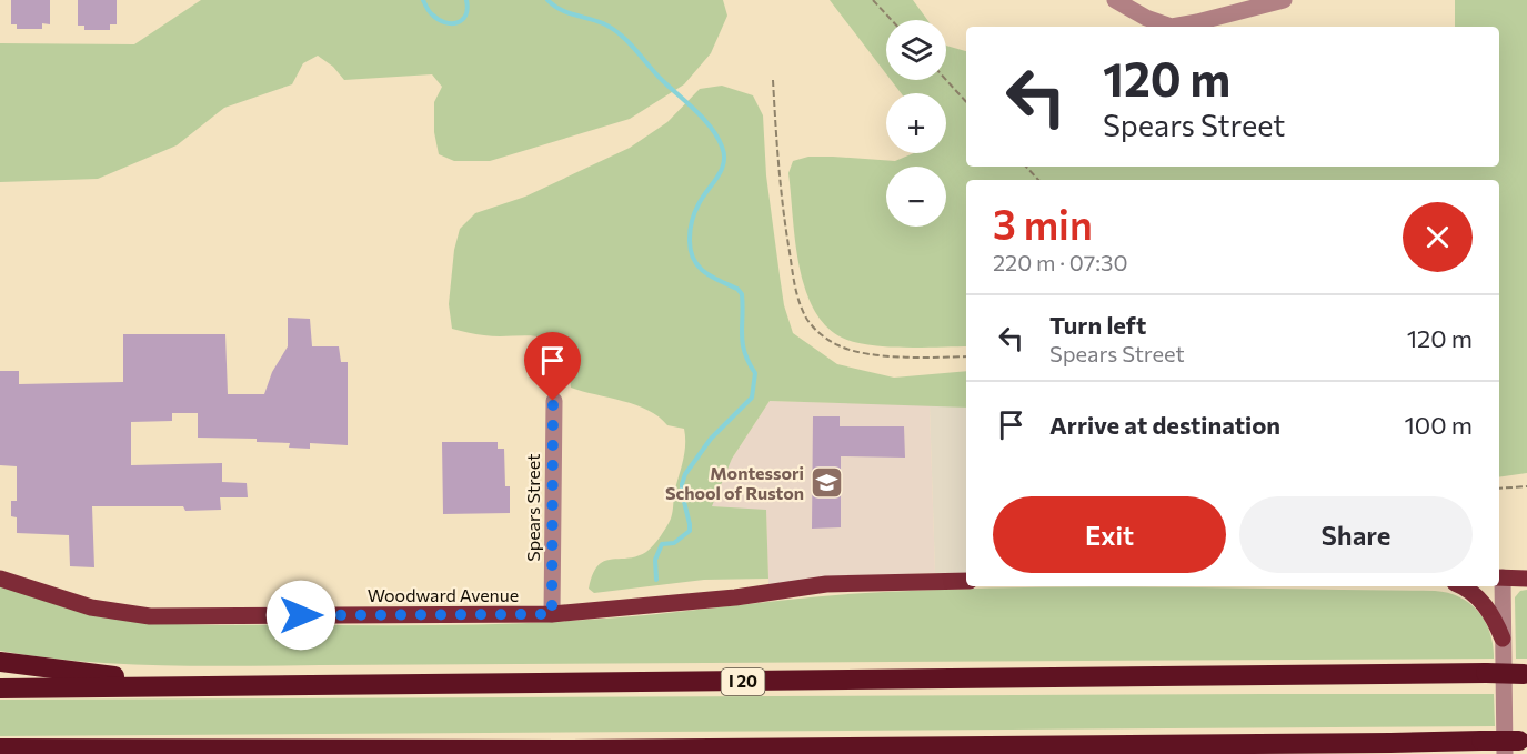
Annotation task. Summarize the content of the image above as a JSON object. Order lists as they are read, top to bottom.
{
  "streets": {
    "highway": ["I 20"],
    "main road": ["Woodward Avenue"],
    "street": ["Spears Street"]
  },
  "crossings": [
    ["Spears Street", "Woodward Avenue"]
  ],
  "places": {
    "school or university": ["Montessori School of Ruston"]
  },
  "page": {
    "map_buttons": ["+", "−"],
    "turn": ["120 m", "Spears Street"],
    "heading": ["3 min", "220 m · 07:30"],
    "list": [
      {
        "name": "Turn left",
        "note": "Spears Street",
        "value": "120 m"
      },
      {
        "name": "Arrive at destination",
        "value": "100 m"
      }
    ],
    "buttons": ["Exit", "Share"]
  }
}
